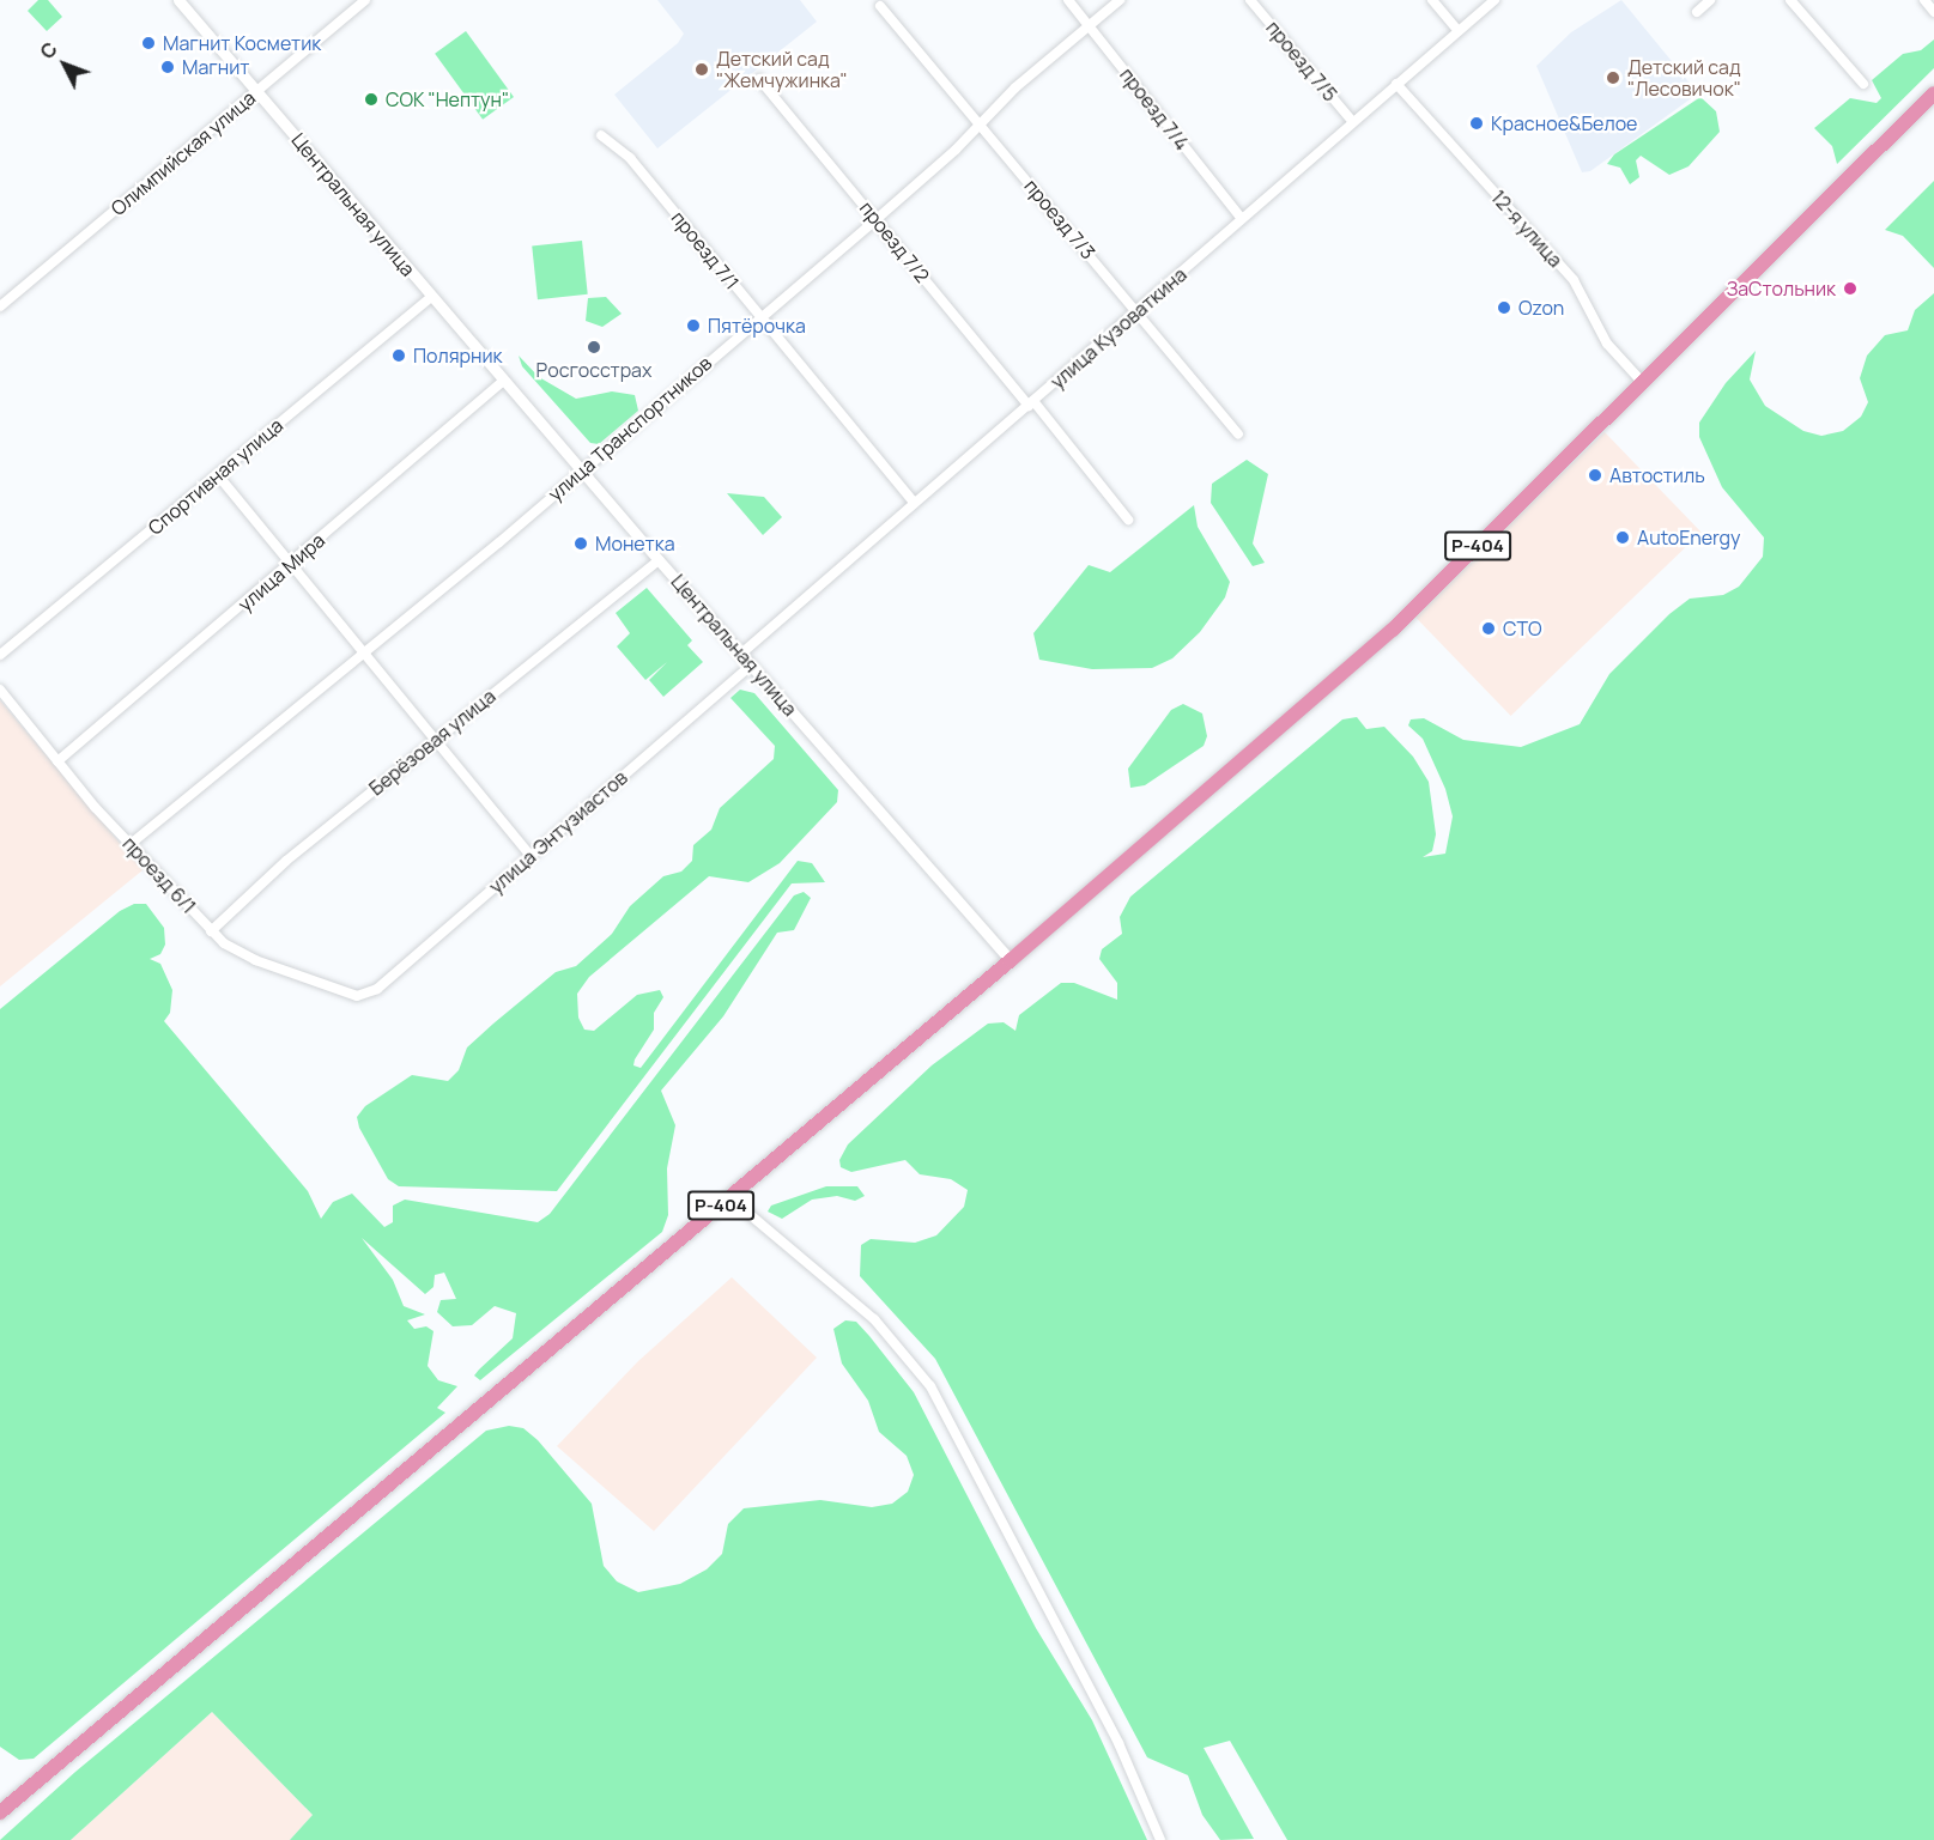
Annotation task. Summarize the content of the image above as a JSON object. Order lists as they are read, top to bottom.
{
  "streets": {
    "highway": ["Р-404"],
    "street": [
      "проезд 7/5",
      "проезд 7/4",
      "Олимпийская улица",
      "Центральная улица",
      "проезд 7/3",
      "12-я улица",
      "проезд 7/2",
      "проезд 7/1",
      "улица Кузоваткина",
      "улица Транспортников",
      "Спортивная улица",
      "улица Мира",
      "Берёзовая улица",
      "улица Энтузиастов",
      "проезд 6/1"
    ]
  },
  "crossings": [
    ["проезд 7/5", "улица Кузоваткина"],
    ["проезд 7/4", "улица Кузоваткина"],
    ["проезд 7/4", "улица Транспортников"],
    ["Олимпийская улица", "Центральная улица"],
    ["Центральная улица", "улица Кузоваткина"],
    ["Центральная улица", "улица Транспортников"],
    ["Центральная улица", "Спортивная улица"],
    ["Центральная улица", "Р-404"],
    ["Центральная улица", "улица Мира"],
    ["Центральная улица", "Берёзовая улица"],
    ["Центральная улица", "улица Энтузиастов"],
    ["проезд 7/3", "улица Кузоваткина"],
    ["проезд 7/3", "улица Транспортников"],
    ["12-я улица", "улица Кузоваткина"],
    ["12-я улица", "Р-404"],
    ["проезд 7/2", "улица Кузоваткина"],
    ["проезд 7/2", "улица Транспортников"],
    ["проезд 7/1", "улица Кузоваткина"],
    ["проезд 7/1", "улица Транспортников"],
    ["улица Транспортников", "проезд 6/1"],
    ["улица Мира", "проезд 6/1"],
    ["Берёзовая улица", "проезд 6/1"],
    ["улица Энтузиастов", "проезд 6/1"]
  ],
  "places": [
    "Магнит Косметик",
    "Магнит",
    "Детский сад \"Жемчужинка\"",
    "Детский сад \"Лесовичок\"",
    "СОК \"Нептун\"",
    "Красное&Белое",
    "ЗаСтольник",
    "Ozon",
    "Пятёрочка",
    "Росгосстрах",
    "Полярник",
    "Автостиль",
    "AutoEnergy",
    "Монетка",
    "СТО"
  ],
  "north": "top left"
}
